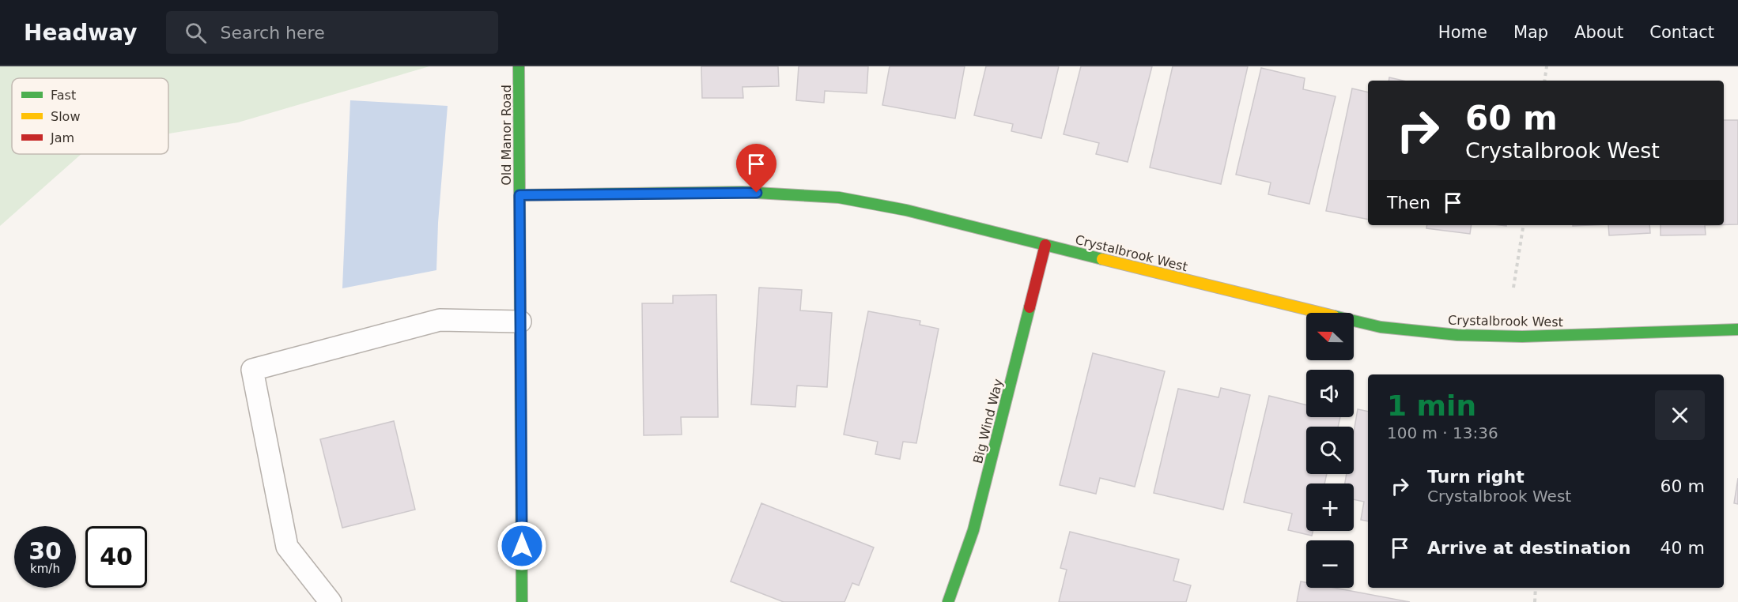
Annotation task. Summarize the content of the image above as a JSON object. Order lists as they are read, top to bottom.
{
  "streets": {
    "street": ["Old Manor Road", "Crystalbrook West", "Big Wind Way"]
  },
  "crossings": [
    ["Old Manor Road", "Crystalbrook West"],
    ["Crystalbrook West", "Big Wind Way"]
  ],
  "legend": ["Fast", "Slow", "Jam"],
  "north": "left",
  "page": {
    "header": "Headway",
    "search": "Search here",
    "nav": [
      "Home",
      "Map",
      "About",
      "Contact"
    ],
    "turn": ["60 m", "Crystalbrook West"],
    "then": "Then",
    "map_buttons": ["+", "−"],
    "heading": ["1 min", "100 m · 13:36"],
    "list": [
      {
        "name": "Turn right",
        "note": "Crystalbrook West",
        "value": "60 m"
      },
      {
        "name": "Arrive at destination",
        "value": "40 m"
      }
    ],
    "speed": "30 km/h",
    "limit": "40"
  }
}
